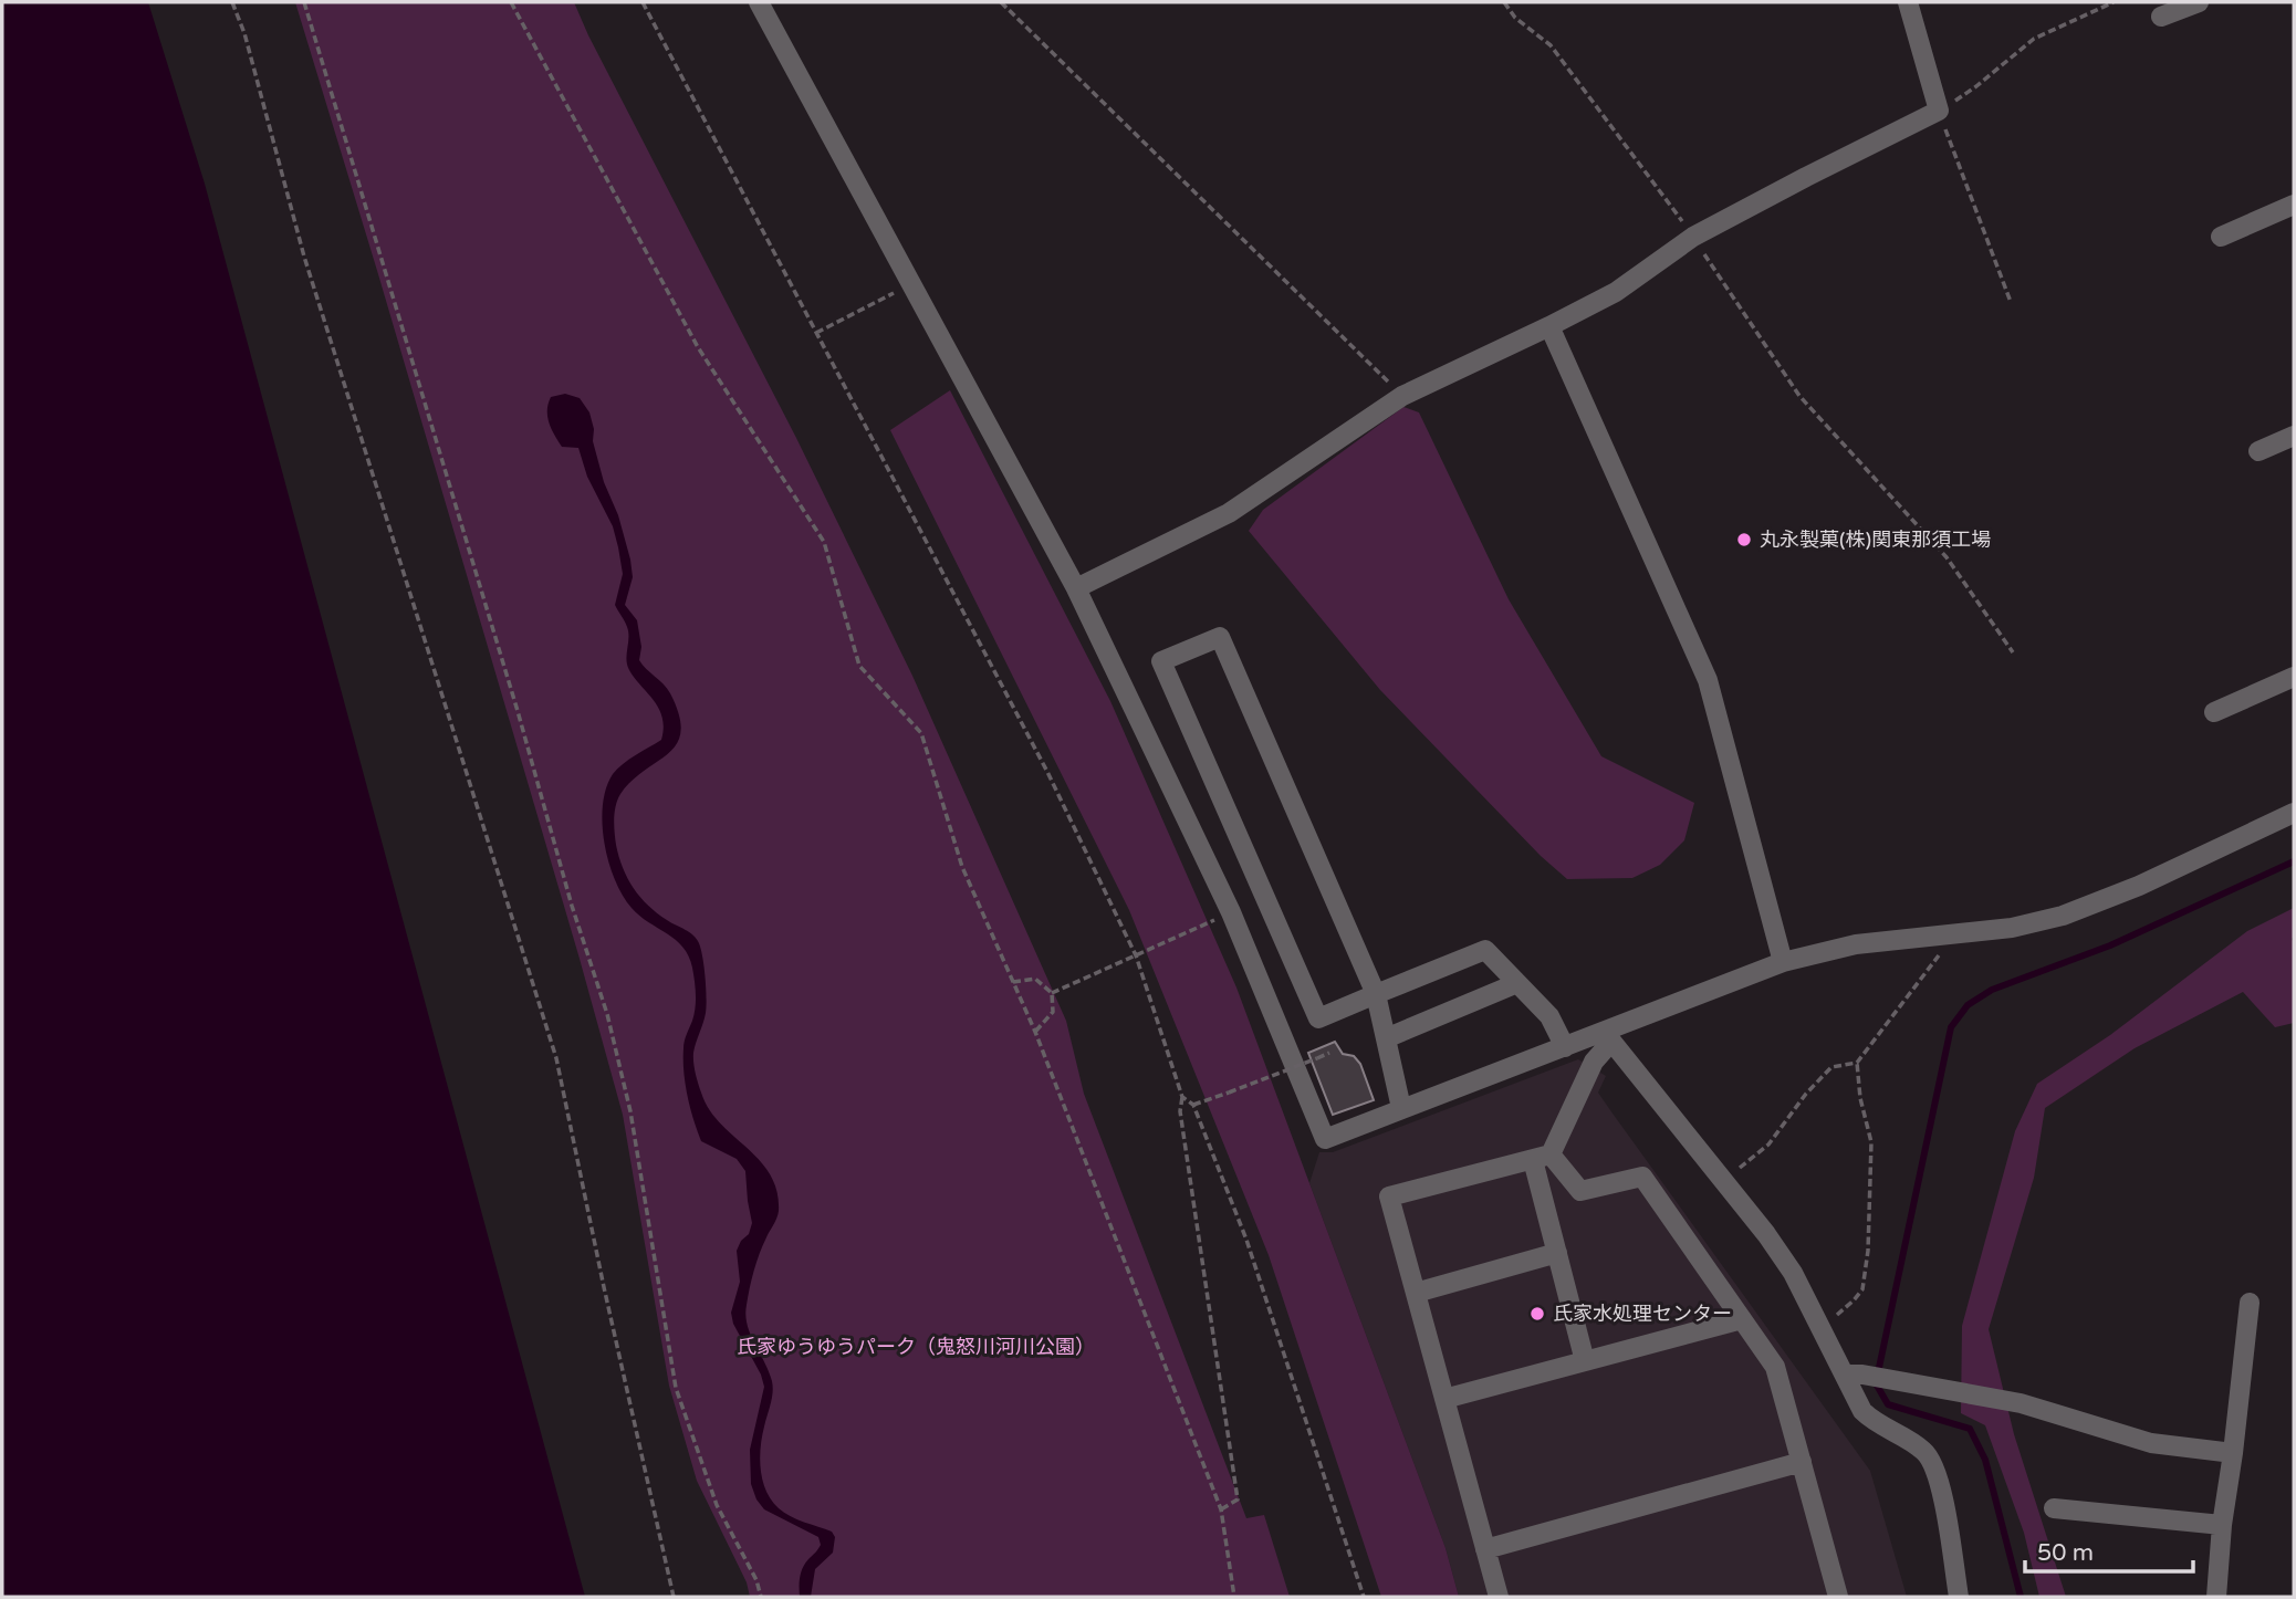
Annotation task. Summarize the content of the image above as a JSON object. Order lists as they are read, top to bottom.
{
  "parks": ["氏家ゆうゆうパーク（鬼怒川河川公園）"],
  "places": ["丸永製菓(株)関東那須工場", "氏家水処理センター"],
  "scale_bar": "50 m"
}
